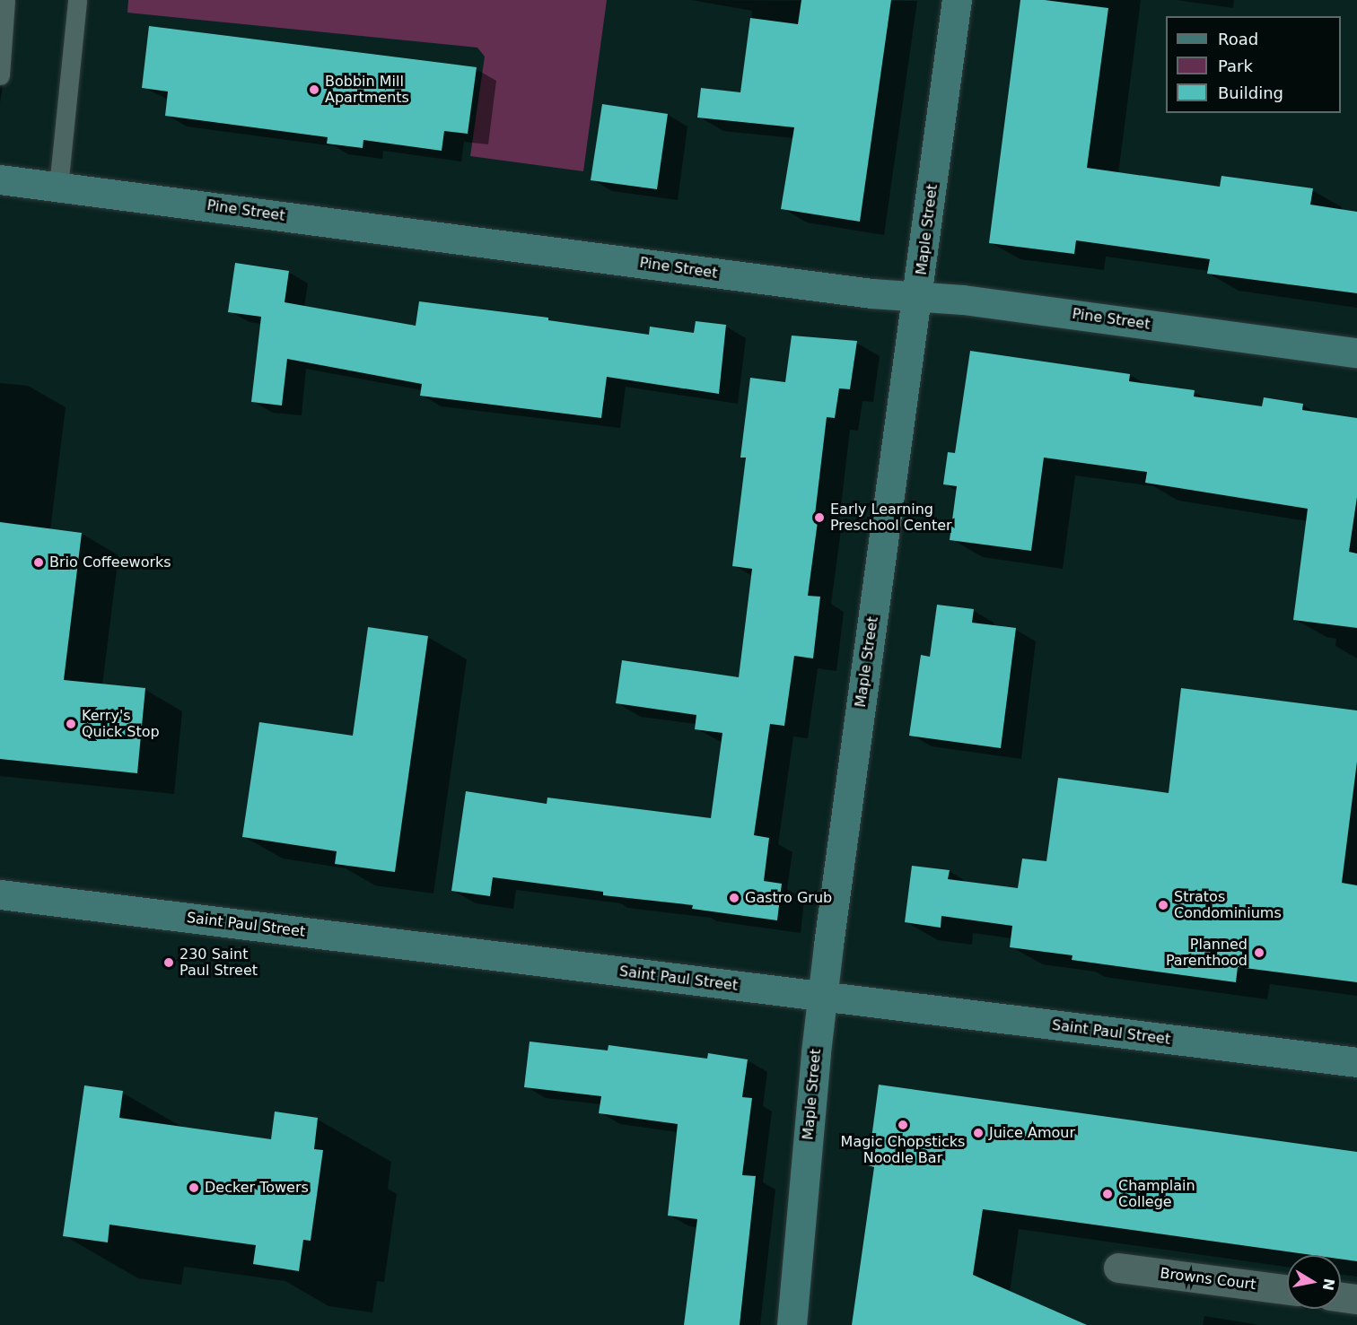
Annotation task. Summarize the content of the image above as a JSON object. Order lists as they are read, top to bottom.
{
  "streets": {
    "street": [
      "Pine Street",
      "Maple Street",
      "Saint Paul Street",
      "Browns Court"
    ]
  },
  "crossings": [
    ["Pine Street", "Maple Street"],
    ["Maple Street", "Saint Paul Street"]
  ],
  "places": [
    "Bobbin Mill Apartments",
    "Early Learning Preschool Center",
    "Brio Coffeeworks",
    "Kerry's Quick Stop",
    "Gastro Grub",
    "Stratos Condominiums",
    "Planned Parenthood",
    "230 Saint Paul Street",
    "Magic Chopsticks Noodle Bar",
    "Juice Amour",
    "Decker Towers",
    "Champlain College"
  ],
  "legend": ["Road", "Park", "Building"],
  "north": "right"
}
